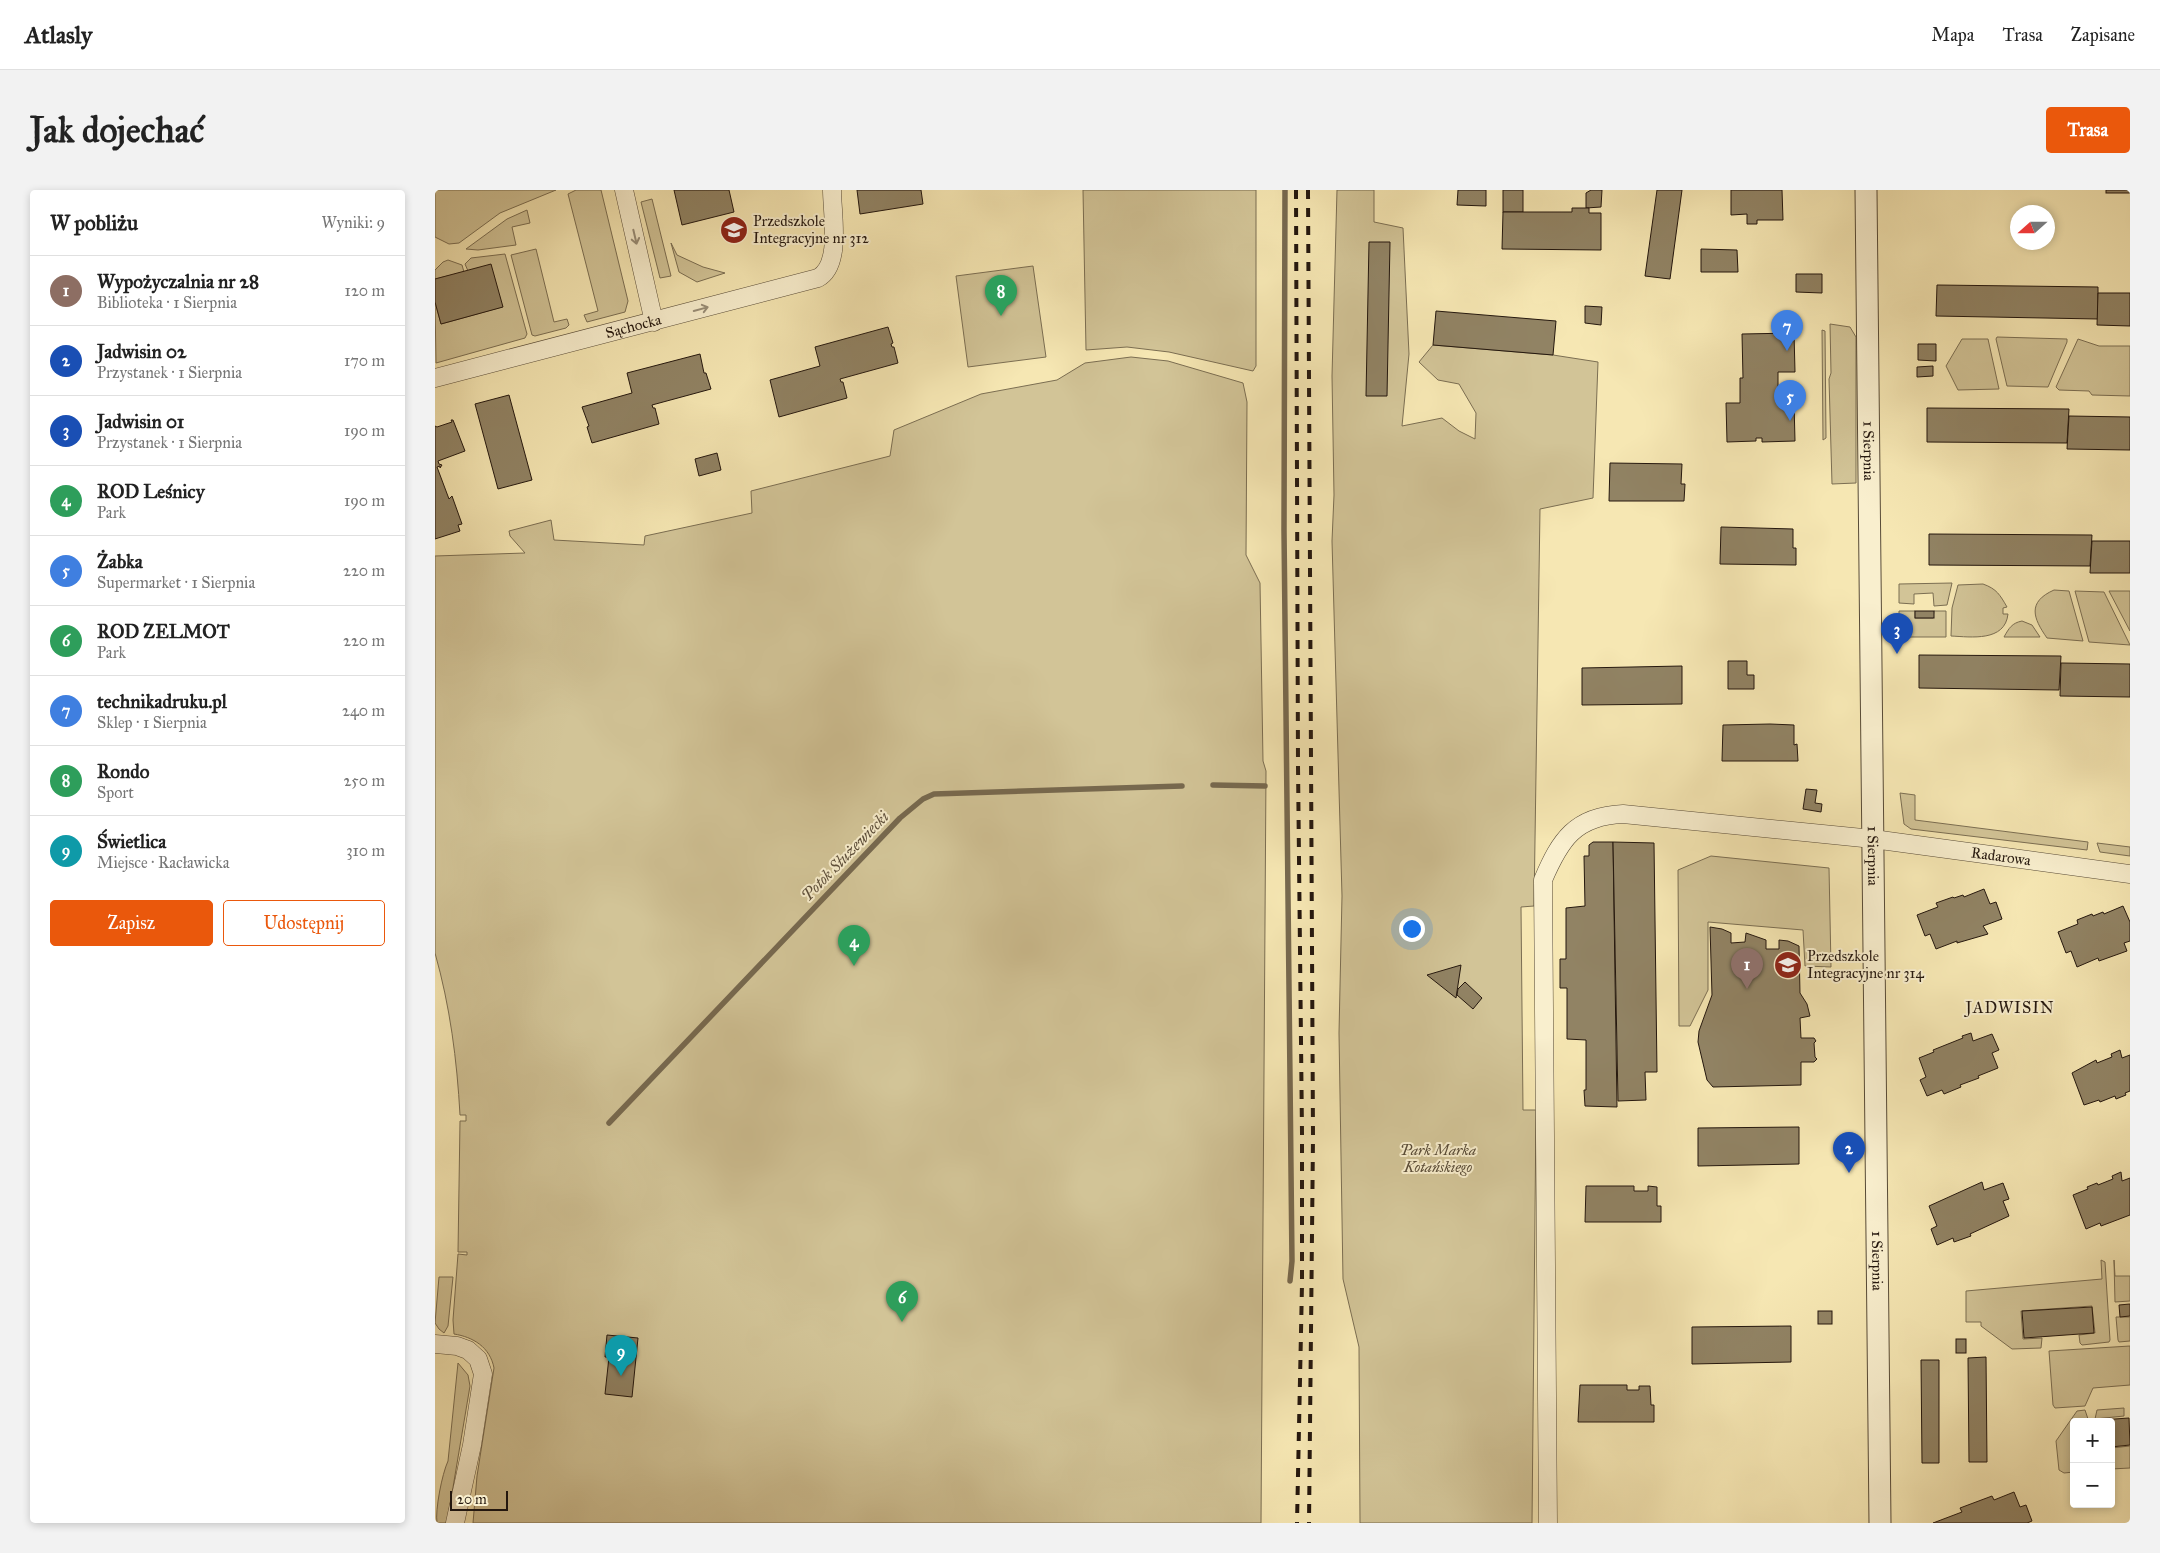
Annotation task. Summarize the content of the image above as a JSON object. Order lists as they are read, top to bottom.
{
  "streets": {
    "street": ["Sąchocka", "1 Sierpnia", "Radarowa"]
  },
  "crossings": [
    ["1 Sierpnia", "Radarowa"]
  ],
  "one_way": ["Sąchocka"],
  "districts": ["JADWISIN"],
  "water": ["Potok Służewiecki"],
  "parks": ["Park Marka Kotańskiego"],
  "places": {
    "school or university": ["Przedszkole Integracyjne nr 312", "Przedszkole Integracyjne nr 314"]
  },
  "scale_bar": "20 m",
  "north": "left",
  "page": {
    "header": "Atlasly",
    "nav": ["Mapa", "Trasa", "Zapisane"],
    "buttons": [
      "Trasa",
      ["Zapisz", "Udostępnij"]
    ],
    "title": "Jak dojechać",
    "heading": ["W pobliżu", "Wyniki: 9"],
    "list": [
      {
        "mark": "1",
        "name": "Wypożyczalnia nr 28",
        "note": "Biblioteka · 1 Sierpnia",
        "value": "120 m"
      },
      {
        "mark": "2",
        "name": "Jadwisin 02",
        "note": "Przystanek · 1 Sierpnia",
        "value": "170 m"
      },
      {
        "mark": "3",
        "name": "Jadwisin 01",
        "note": "Przystanek · 1 Sierpnia",
        "value": "190 m"
      },
      {
        "mark": "4",
        "name": "ROD Leśnicy",
        "note": "Park",
        "value": "190 m"
      },
      {
        "mark": "5",
        "name": "Żabka",
        "note": "Supermarket · 1 Sierpnia",
        "value": "220 m"
      },
      {
        "mark": "6",
        "name": "ROD ZELMOT",
        "note": "Park",
        "value": "220 m"
      },
      {
        "mark": "7",
        "name": "technikadruku.pl",
        "note": "Sklep · 1 Sierpnia",
        "value": "240 m"
      },
      {
        "mark": "8",
        "name": "Rondo",
        "note": "Sport",
        "value": "250 m"
      },
      {
        "mark": "9",
        "name": "Świetlica",
        "note": "Miejsce · Racławicka",
        "value": "310 m"
      }
    ],
    "pins": [
      "8",
      "7",
      "5",
      "3",
      "4",
      "1",
      "2",
      "6",
      "9"
    ],
    "map_buttons": ["+", "−"],
    "scale": "20 m"
  }
}
